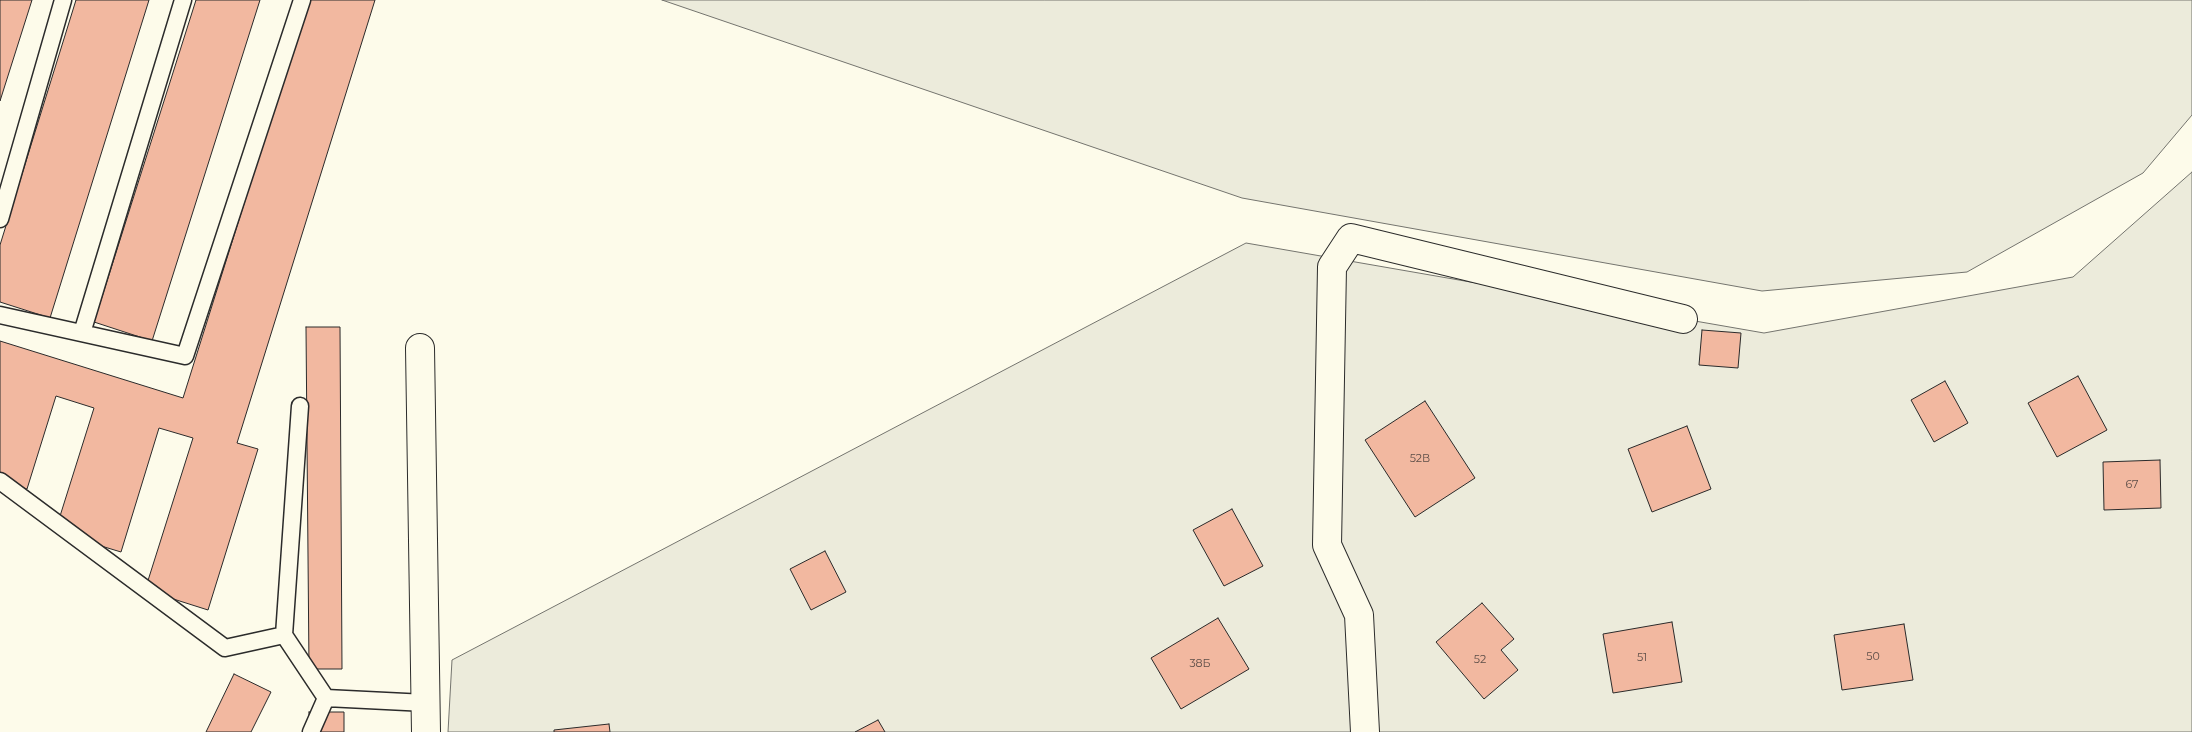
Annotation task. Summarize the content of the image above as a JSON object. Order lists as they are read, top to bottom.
{
  "house_numbers": [
    "52В",
    "67",
    "50",
    "51",
    "52",
    "38Б"
  ]
}
